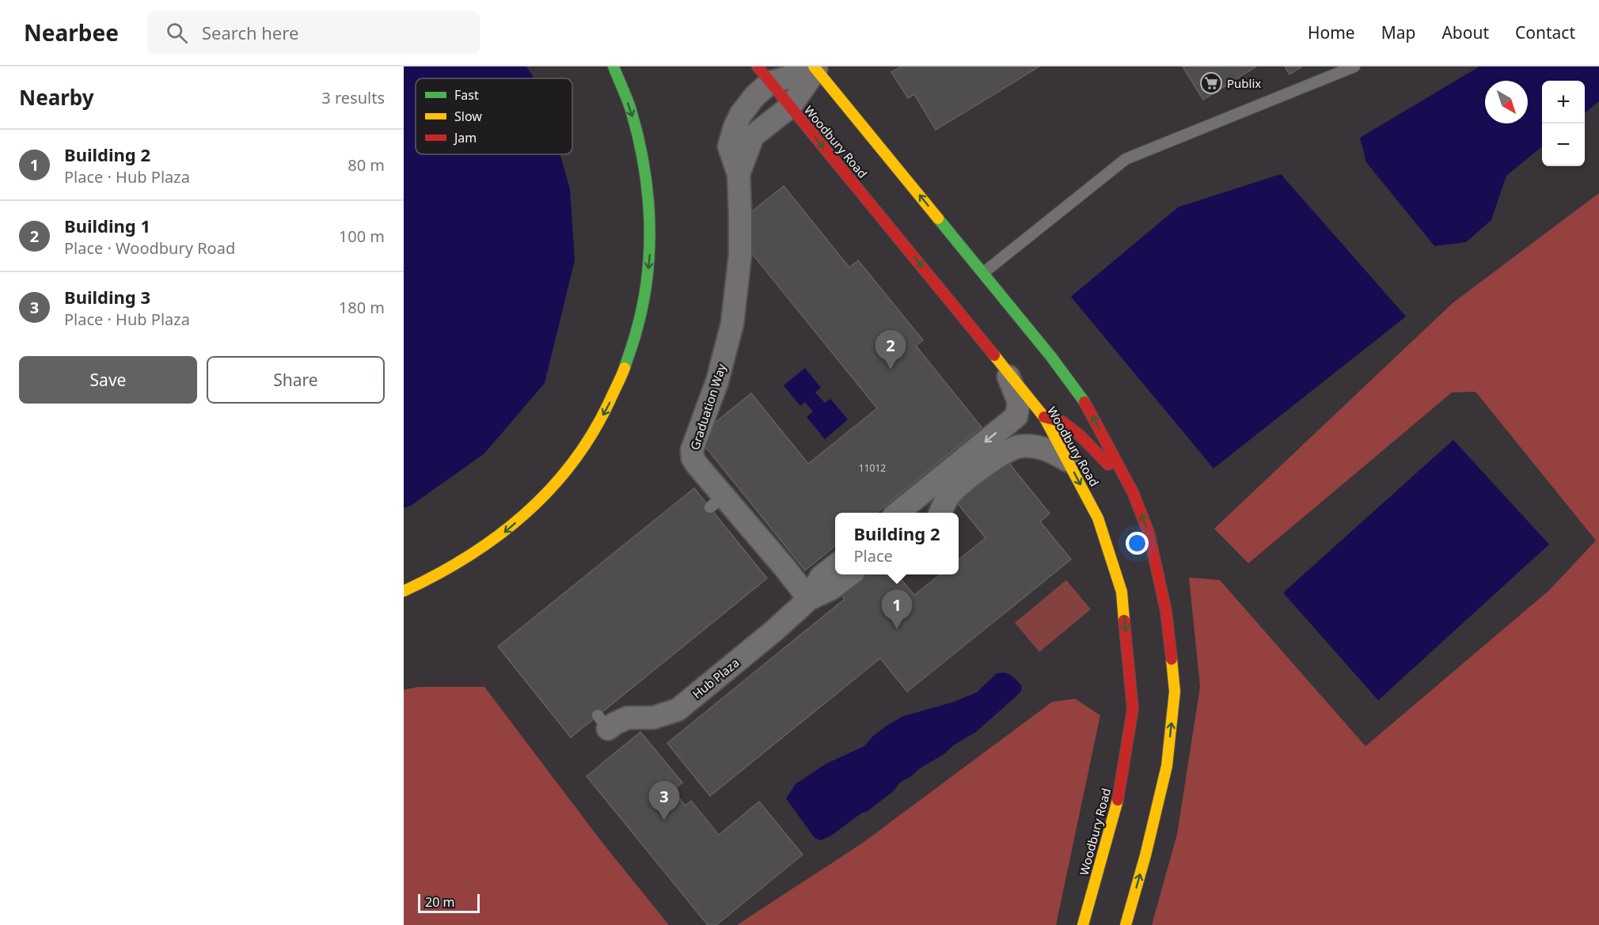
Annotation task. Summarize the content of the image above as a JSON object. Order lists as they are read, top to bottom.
{
  "streets": {
    "main road": ["Woodbury Road"],
    "street": ["Graduation Way", "Hub Plaza"]
  },
  "crossings": [
    ["Woodbury Road", "Graduation Way"],
    ["Graduation Way", "Hub Plaza"]
  ],
  "places": {
    "supermarket": ["Publix"]
  },
  "house_numbers": ["11012"],
  "legend": ["Fast", "Slow", "Jam"],
  "scale_bar": "20 m",
  "north": "bottom right",
  "page": {
    "header": "Nearbee",
    "search": "Search here",
    "nav": [
      "Home",
      "Map",
      "About",
      "Contact"
    ],
    "heading": ["Nearby", "3 results"],
    "map_buttons": ["+", "−"],
    "list": [
      {
        "mark": "1",
        "name": "Building 2",
        "note": "Place · Hub Plaza",
        "value": "80 m"
      },
      {
        "mark": "2",
        "name": "Building 1",
        "note": "Place · Woodbury Road",
        "value": "100 m"
      },
      {
        "mark": "3",
        "name": "Building 3",
        "note": "Place · Hub Plaza",
        "value": "180 m"
      }
    ],
    "pins": ["2", "1", "3"],
    "buttons": ["Save", "Share"],
    "popup": ["Building 2", "Place"],
    "scale": "20 m"
  }
}
